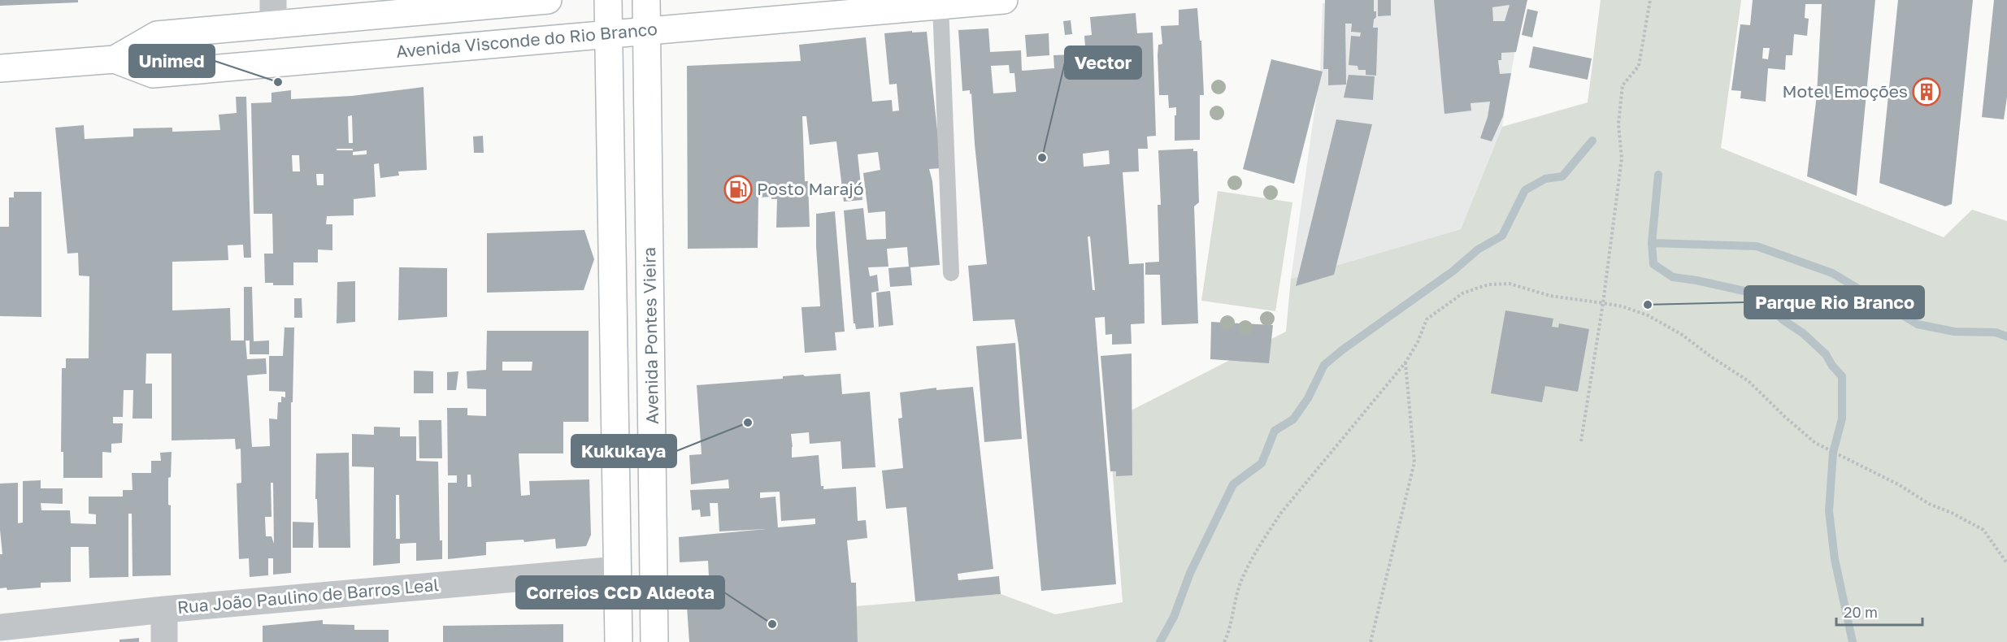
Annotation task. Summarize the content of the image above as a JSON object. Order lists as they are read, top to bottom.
{
  "streets": {
    "main road": ["Avenida Visconde do Rio Branco", "Avenida Pontes Vieira"],
    "street": ["Rua João Paulino de Barros Leal"]
  },
  "crossings": [
    ["Avenida Visconde do Rio Branco", "Avenida Pontes Vieira"]
  ],
  "places": {
    "other": [
      "Unimed",
      "Vector",
      "Parque Rio Branco",
      "Kukukaya",
      "Correios CCD Aldeota"
    ],
    "building": ["Motel Emoções"],
    "fuel station": ["Posto Marajó"]
  },
  "scale_bar": "20 m"
}
